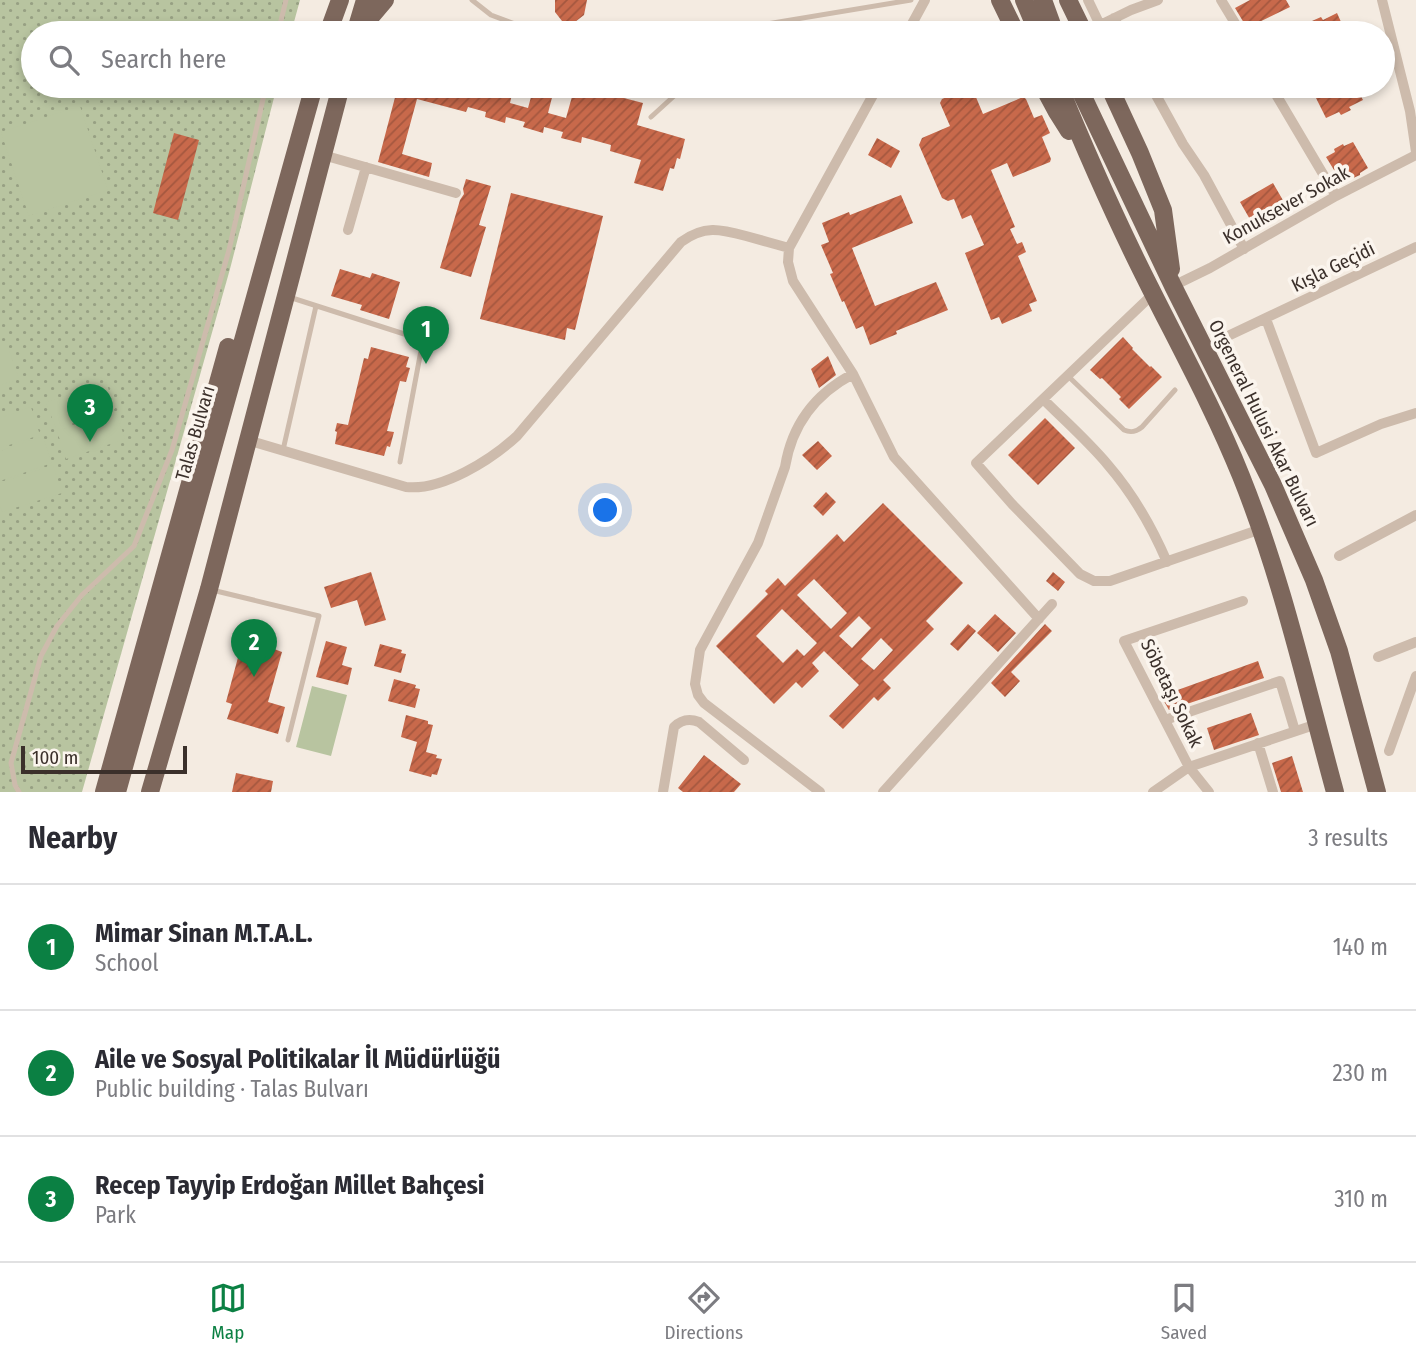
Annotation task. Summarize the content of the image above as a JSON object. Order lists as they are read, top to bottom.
{
  "streets": {
    "main road": ["Orgeneral Hulusi Akar Bulvarı", "Talas Bulvarı"],
    "street": ["Konuksever Sokak", "Kışla Geçidi", "Söbetaşı Sokak"]
  },
  "crossings": [
    ["Konuksever Sokak", "Orgeneral Hulusi Akar Bulvarı"]
  ],
  "scale_bar": "100 m",
  "page": {
    "search": "Search here",
    "pins": ["1", "3", "2"],
    "scale": "100 m",
    "heading": ["Nearby", "3 results"],
    "list": [
      {
        "mark": "1",
        "name": "Mimar Sinan M.T.A.L.",
        "note": "School",
        "value": "140 m"
      },
      {
        "mark": "2",
        "name": "Aile ve Sosyal Politikalar İl Müdürlüğü",
        "note": "Public building · Talas Bulvarı",
        "value": "230 m"
      },
      {
        "mark": "3",
        "name": "Recep Tayyip Erdoğan Millet Bahçesi",
        "note": "Park",
        "value": "310 m"
      }
    ],
    "nav": ["Map", "Directions", "Saved"]
  }
}
